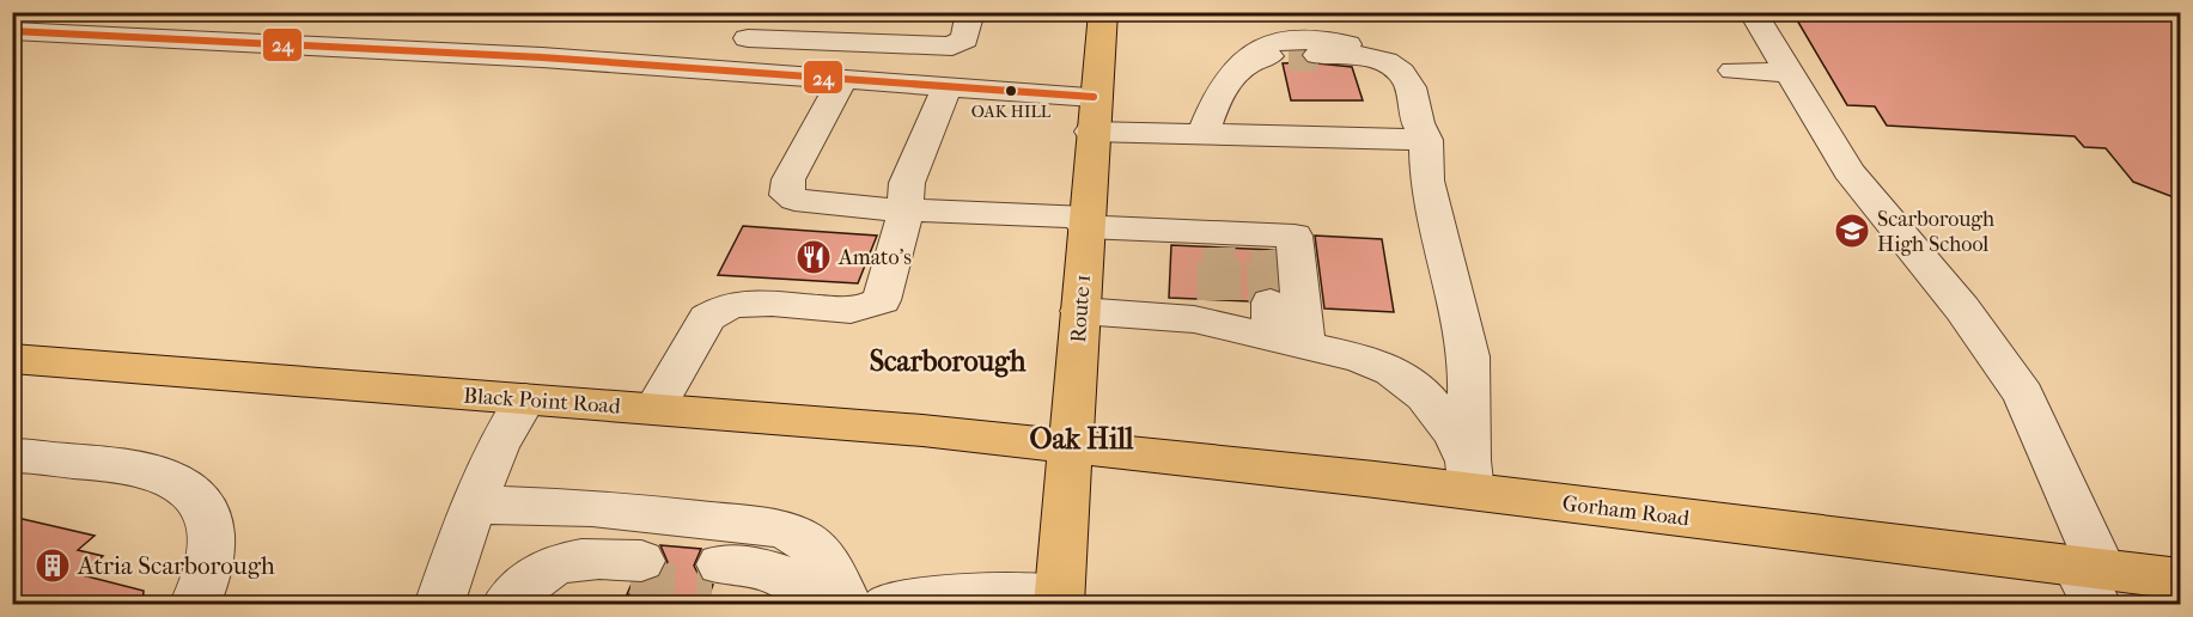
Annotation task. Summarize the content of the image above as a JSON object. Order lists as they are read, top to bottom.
{
  "streets": {
    "main road": ["Route 1", "Black Point Road", "Gorham Road"]
  },
  "crossings": [
    ["Route 1", "Black Point Road"],
    ["Route 1", "Gorham Road"],
    ["Black Point Road", "Gorham Road"]
  ],
  "districts": ["Scarborough", "Oak Hill"],
  "places": {
    "other": ["OAK HILL"],
    "school or university": ["Scarborough High School"],
    "restaurant": ["Amato's"],
    "building": ["Atria Scarborough"]
  },
  "lines": ["transit line 24"]
}
